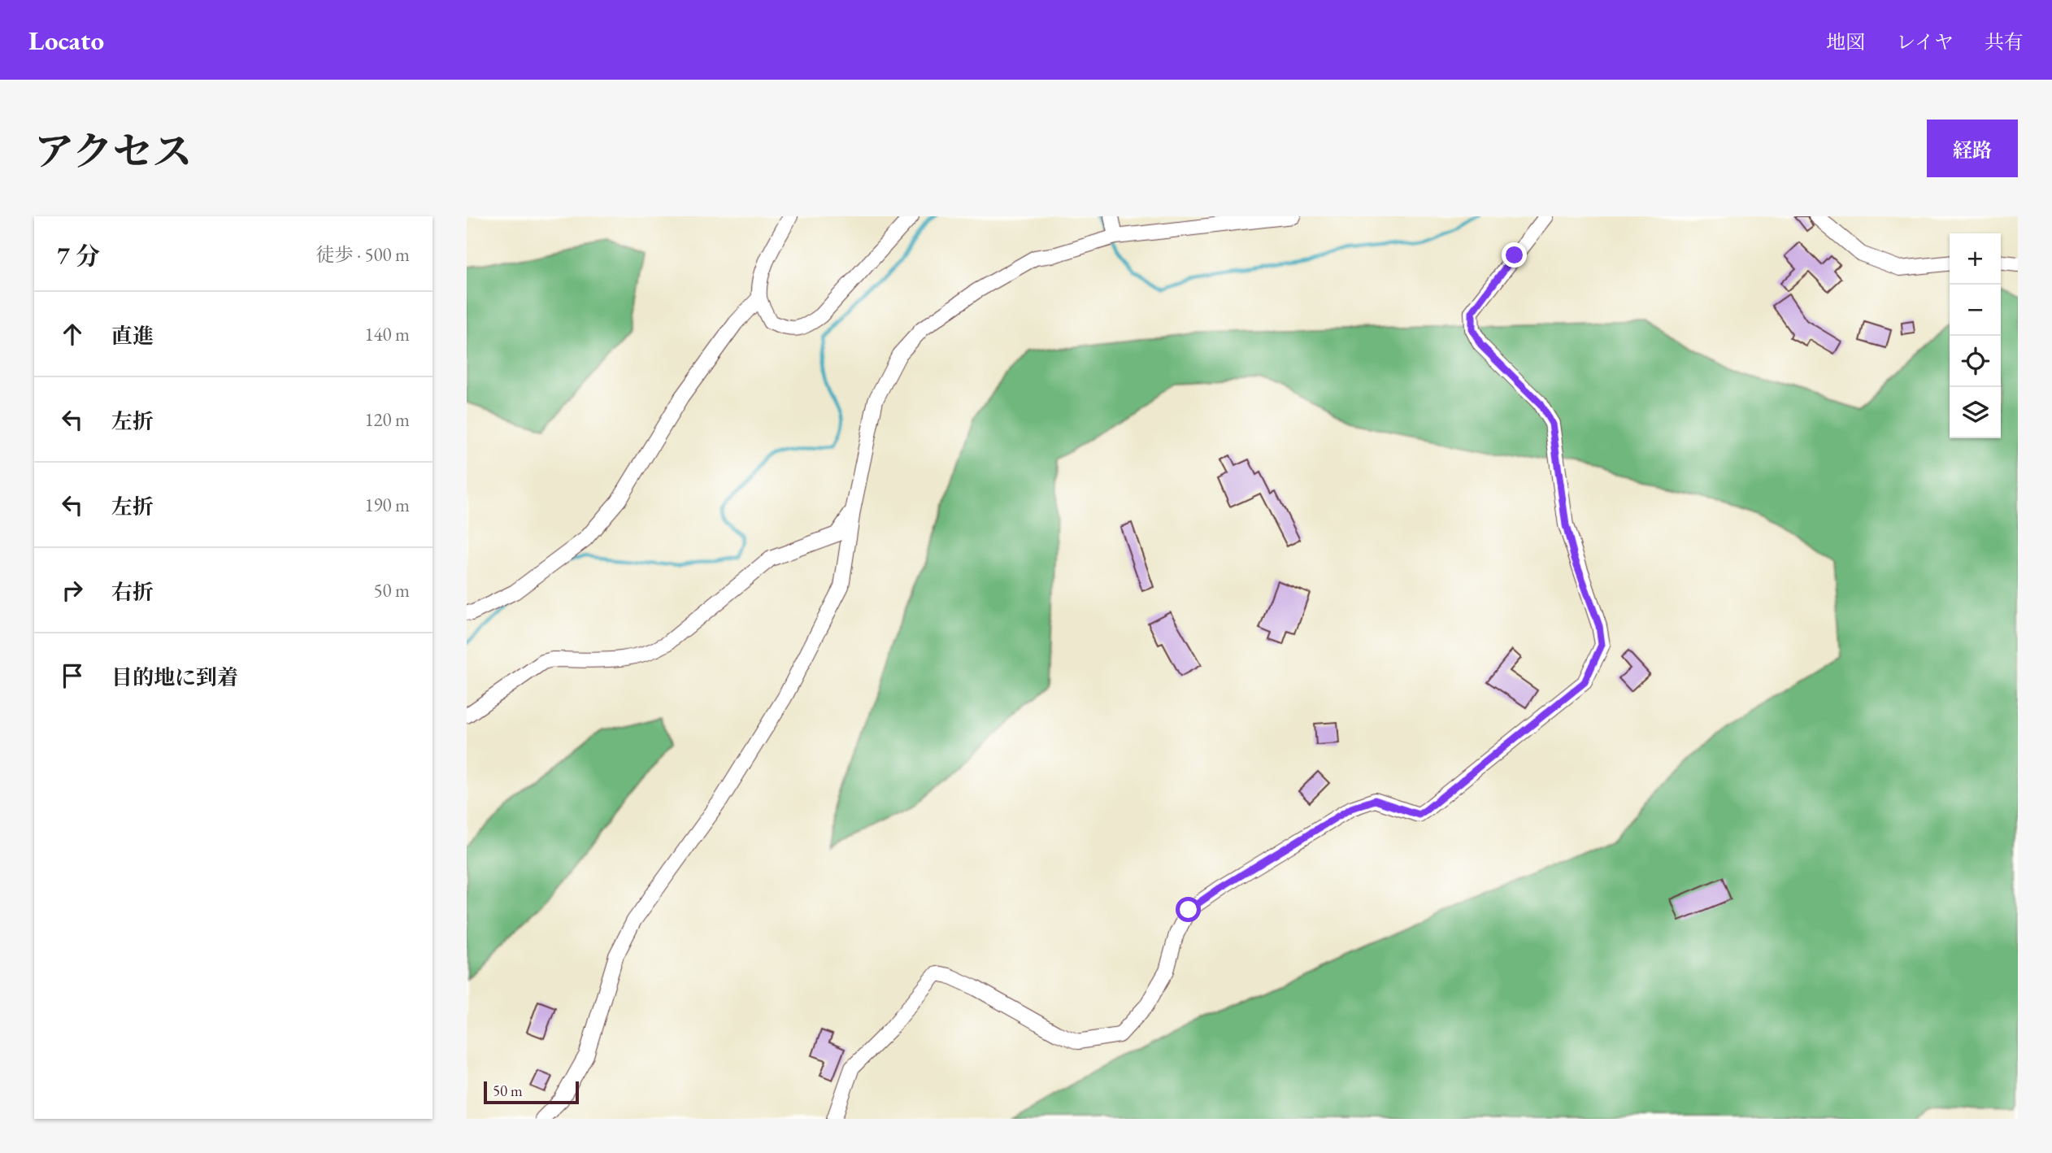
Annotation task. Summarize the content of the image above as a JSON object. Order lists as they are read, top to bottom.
{
  "scale_bar": "50 m",
  "page": {
    "header": "Locato",
    "nav": ["地図", "レイヤ", "共有"],
    "title": "アクセス",
    "buttons": "経路",
    "heading": ["7 分", "徒歩 · 500 m"],
    "map_buttons": ["+", "−"],
    "list": [
      ["直進", "140 m"],
      ["左折", "120 m"],
      ["左折", "190 m"],
      ["右折", "50 m"],
      "目的地に到着"
    ],
    "scale": "50 m"
  }
}
